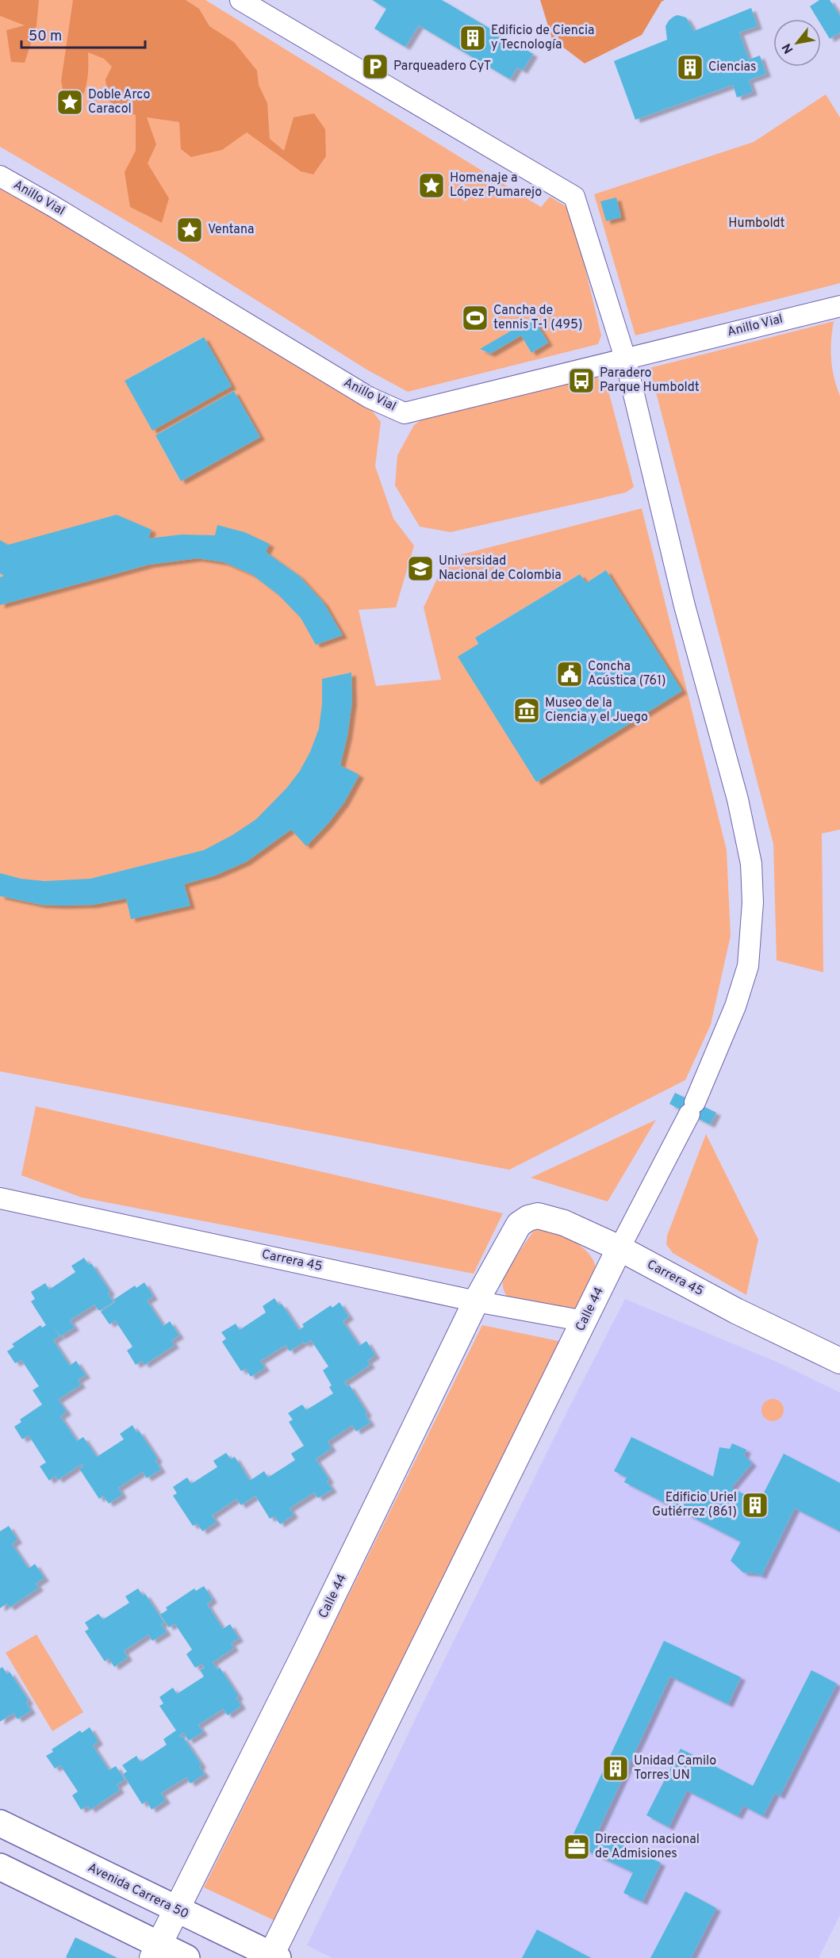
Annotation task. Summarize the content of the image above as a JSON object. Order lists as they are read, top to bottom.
{
  "streets": {
    "main road": ["Avenida Carrera 50"],
    "street": ["Anillo Vial", "Carrera 45", "Calle 44"]
  },
  "crossings": [
    ["Carrera 45", "Calle 44"],
    ["Calle 44", "Avenida Carrera 50"]
  ],
  "parks": ["Humboldt"],
  "places": {
    "building": [
      "Edificio de Ciencia y Tecnología",
      "Ciencias",
      "Edificio Uriel Gutiérrez (861)",
      "Unidad Camilo Torres UN"
    ],
    "parking": ["Parqueadero CyT"],
    "place": ["Doble Arco Caracol", "Homenaje a López Pumarejo", "Ventana"],
    "sports": ["Cancha de tennis T-1 (495)"],
    "bus stop": ["Paradero Parque Humboldt"],
    "school or university": ["Universidad Nacional de Colombia"],
    "public building": ["Concha Acústica (761)"],
    "museum": ["Museo de la Ciencia y el Juego"],
    "office": ["Direccion nacional de Admisiones"]
  },
  "scale_bar": "50 m",
  "north": "bottom left"
}
